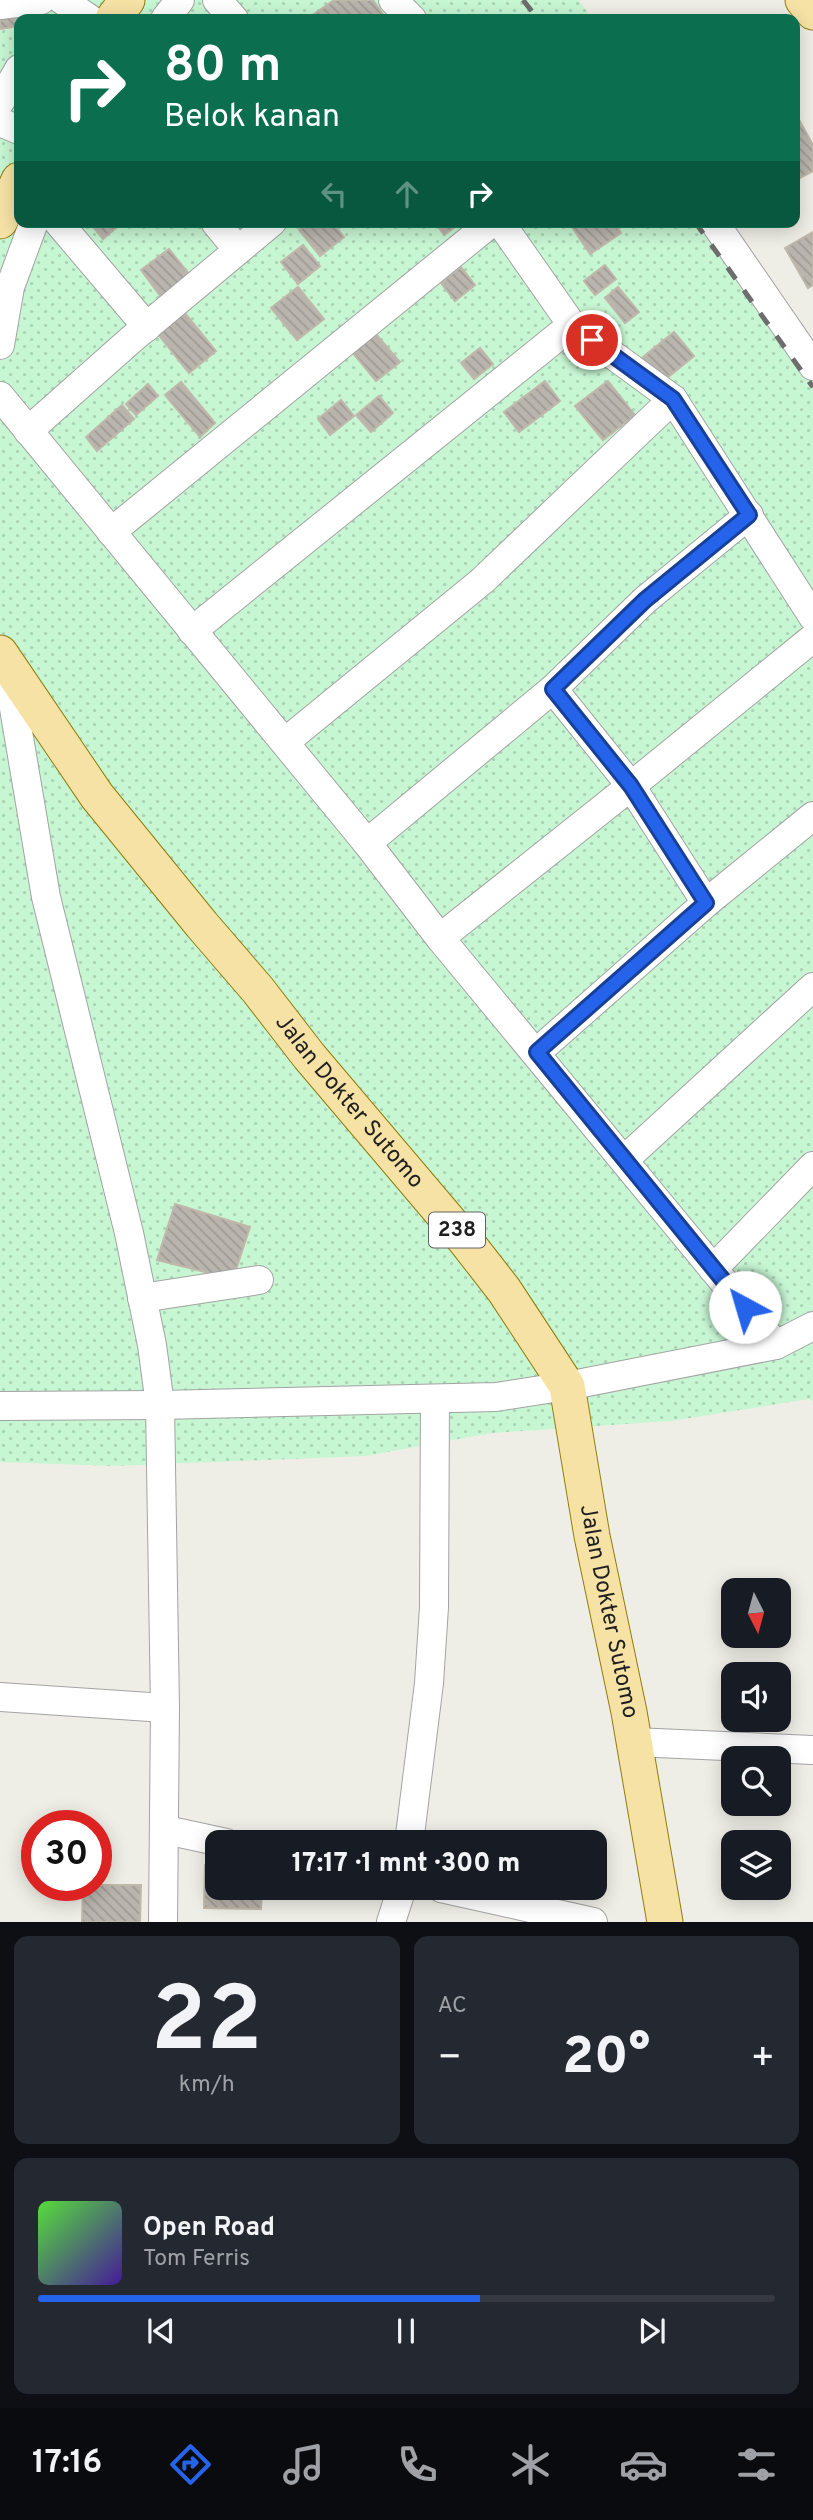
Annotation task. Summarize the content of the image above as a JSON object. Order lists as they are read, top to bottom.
{
  "streets": {
    "main road": ["Jalan Dokter Sutomo", "238"]
  },
  "north": "bottom",
  "page": {
    "turn": ["80 m", "Belok kanan"],
    "limit": "30",
    "trip": "17:17 · 1 mnt · 300 m",
    "tile": [
      ["22", "km/h"],
      "AC"
    ],
    "heat": ["−", "20°", "+"],
    "song": ["Open Road", "Tom Ferris"],
    "tabs": "17:16"
  }
}
